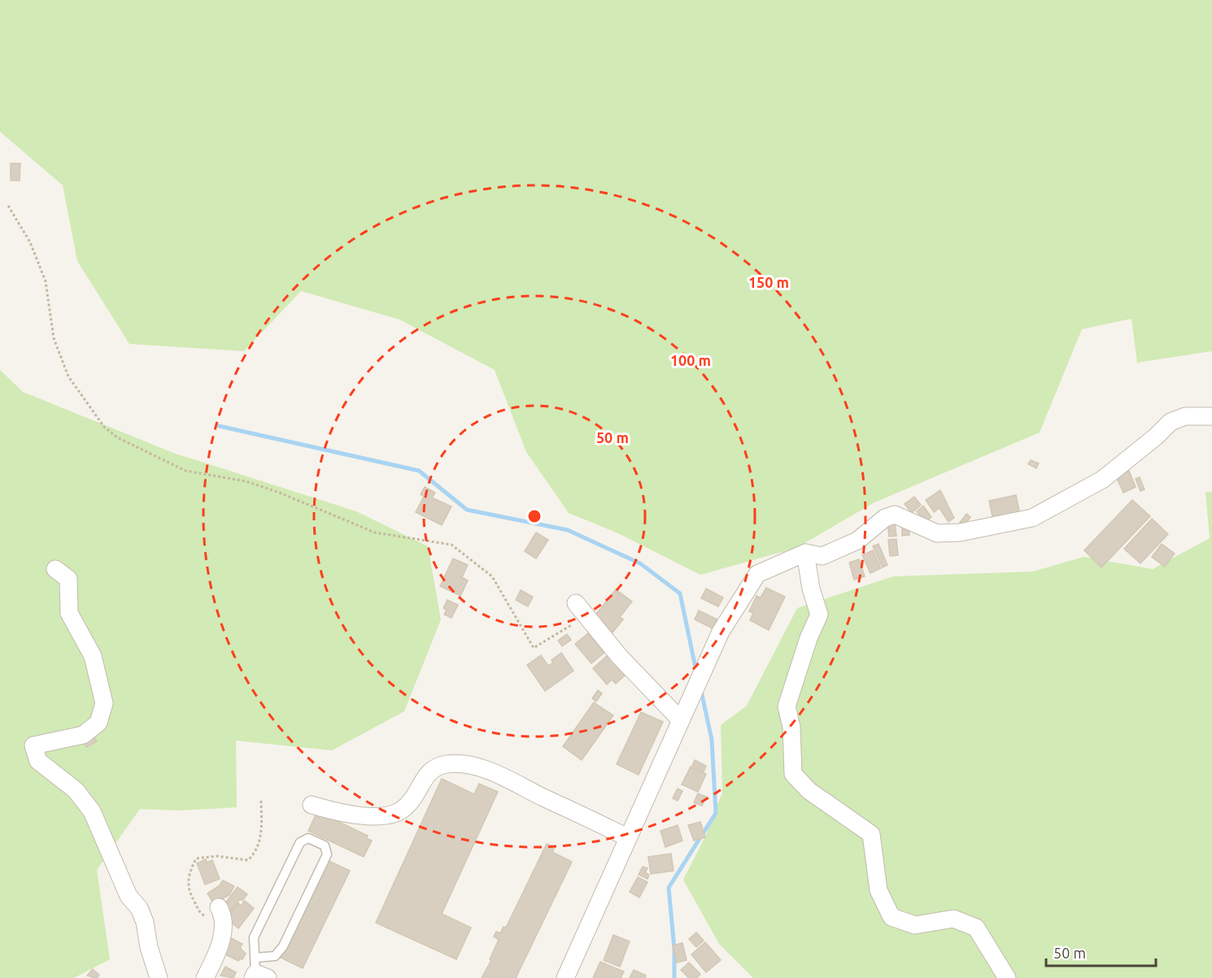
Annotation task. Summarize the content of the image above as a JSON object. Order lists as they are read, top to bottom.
{
  "scale_bar": "50 m",
  "rings": ["150 m", "100 m", "50 m"]
}
